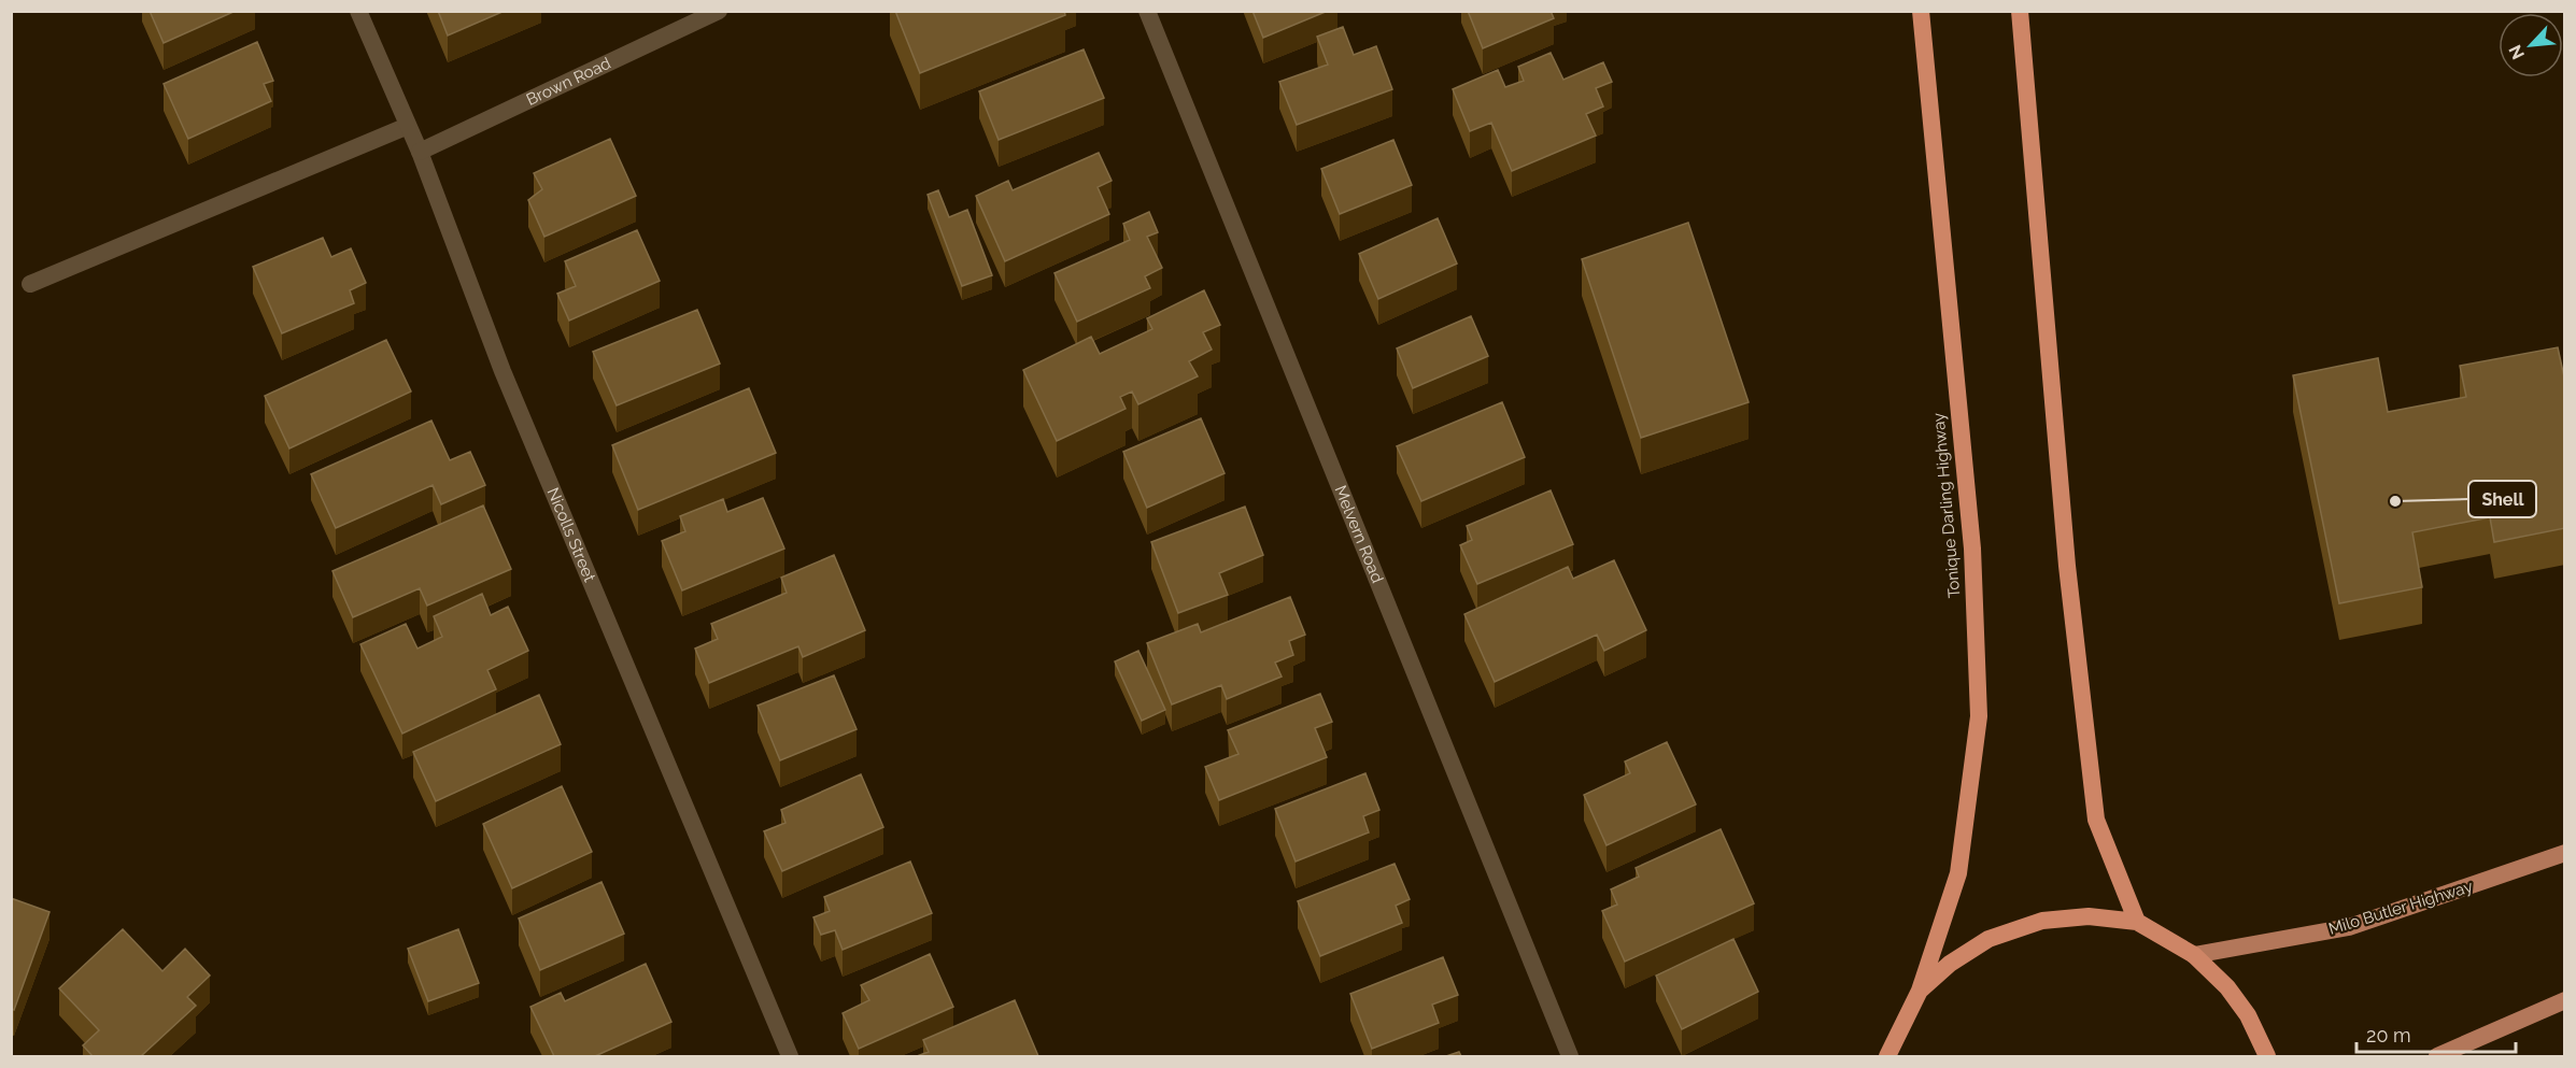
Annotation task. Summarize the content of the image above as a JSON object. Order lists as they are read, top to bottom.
{
  "streets": {
    "highway": ["Tonique Darling Highway"],
    "main road": ["Milo Butler Highway"],
    "street": ["Brown Road", "Melvern Road", "Nicolls Street"]
  },
  "crossings": [
    ["Brown Road", "Nicolls Street"]
  ],
  "places": ["Shell"],
  "scale_bar": "20 m",
  "north": "bottom left"
}
